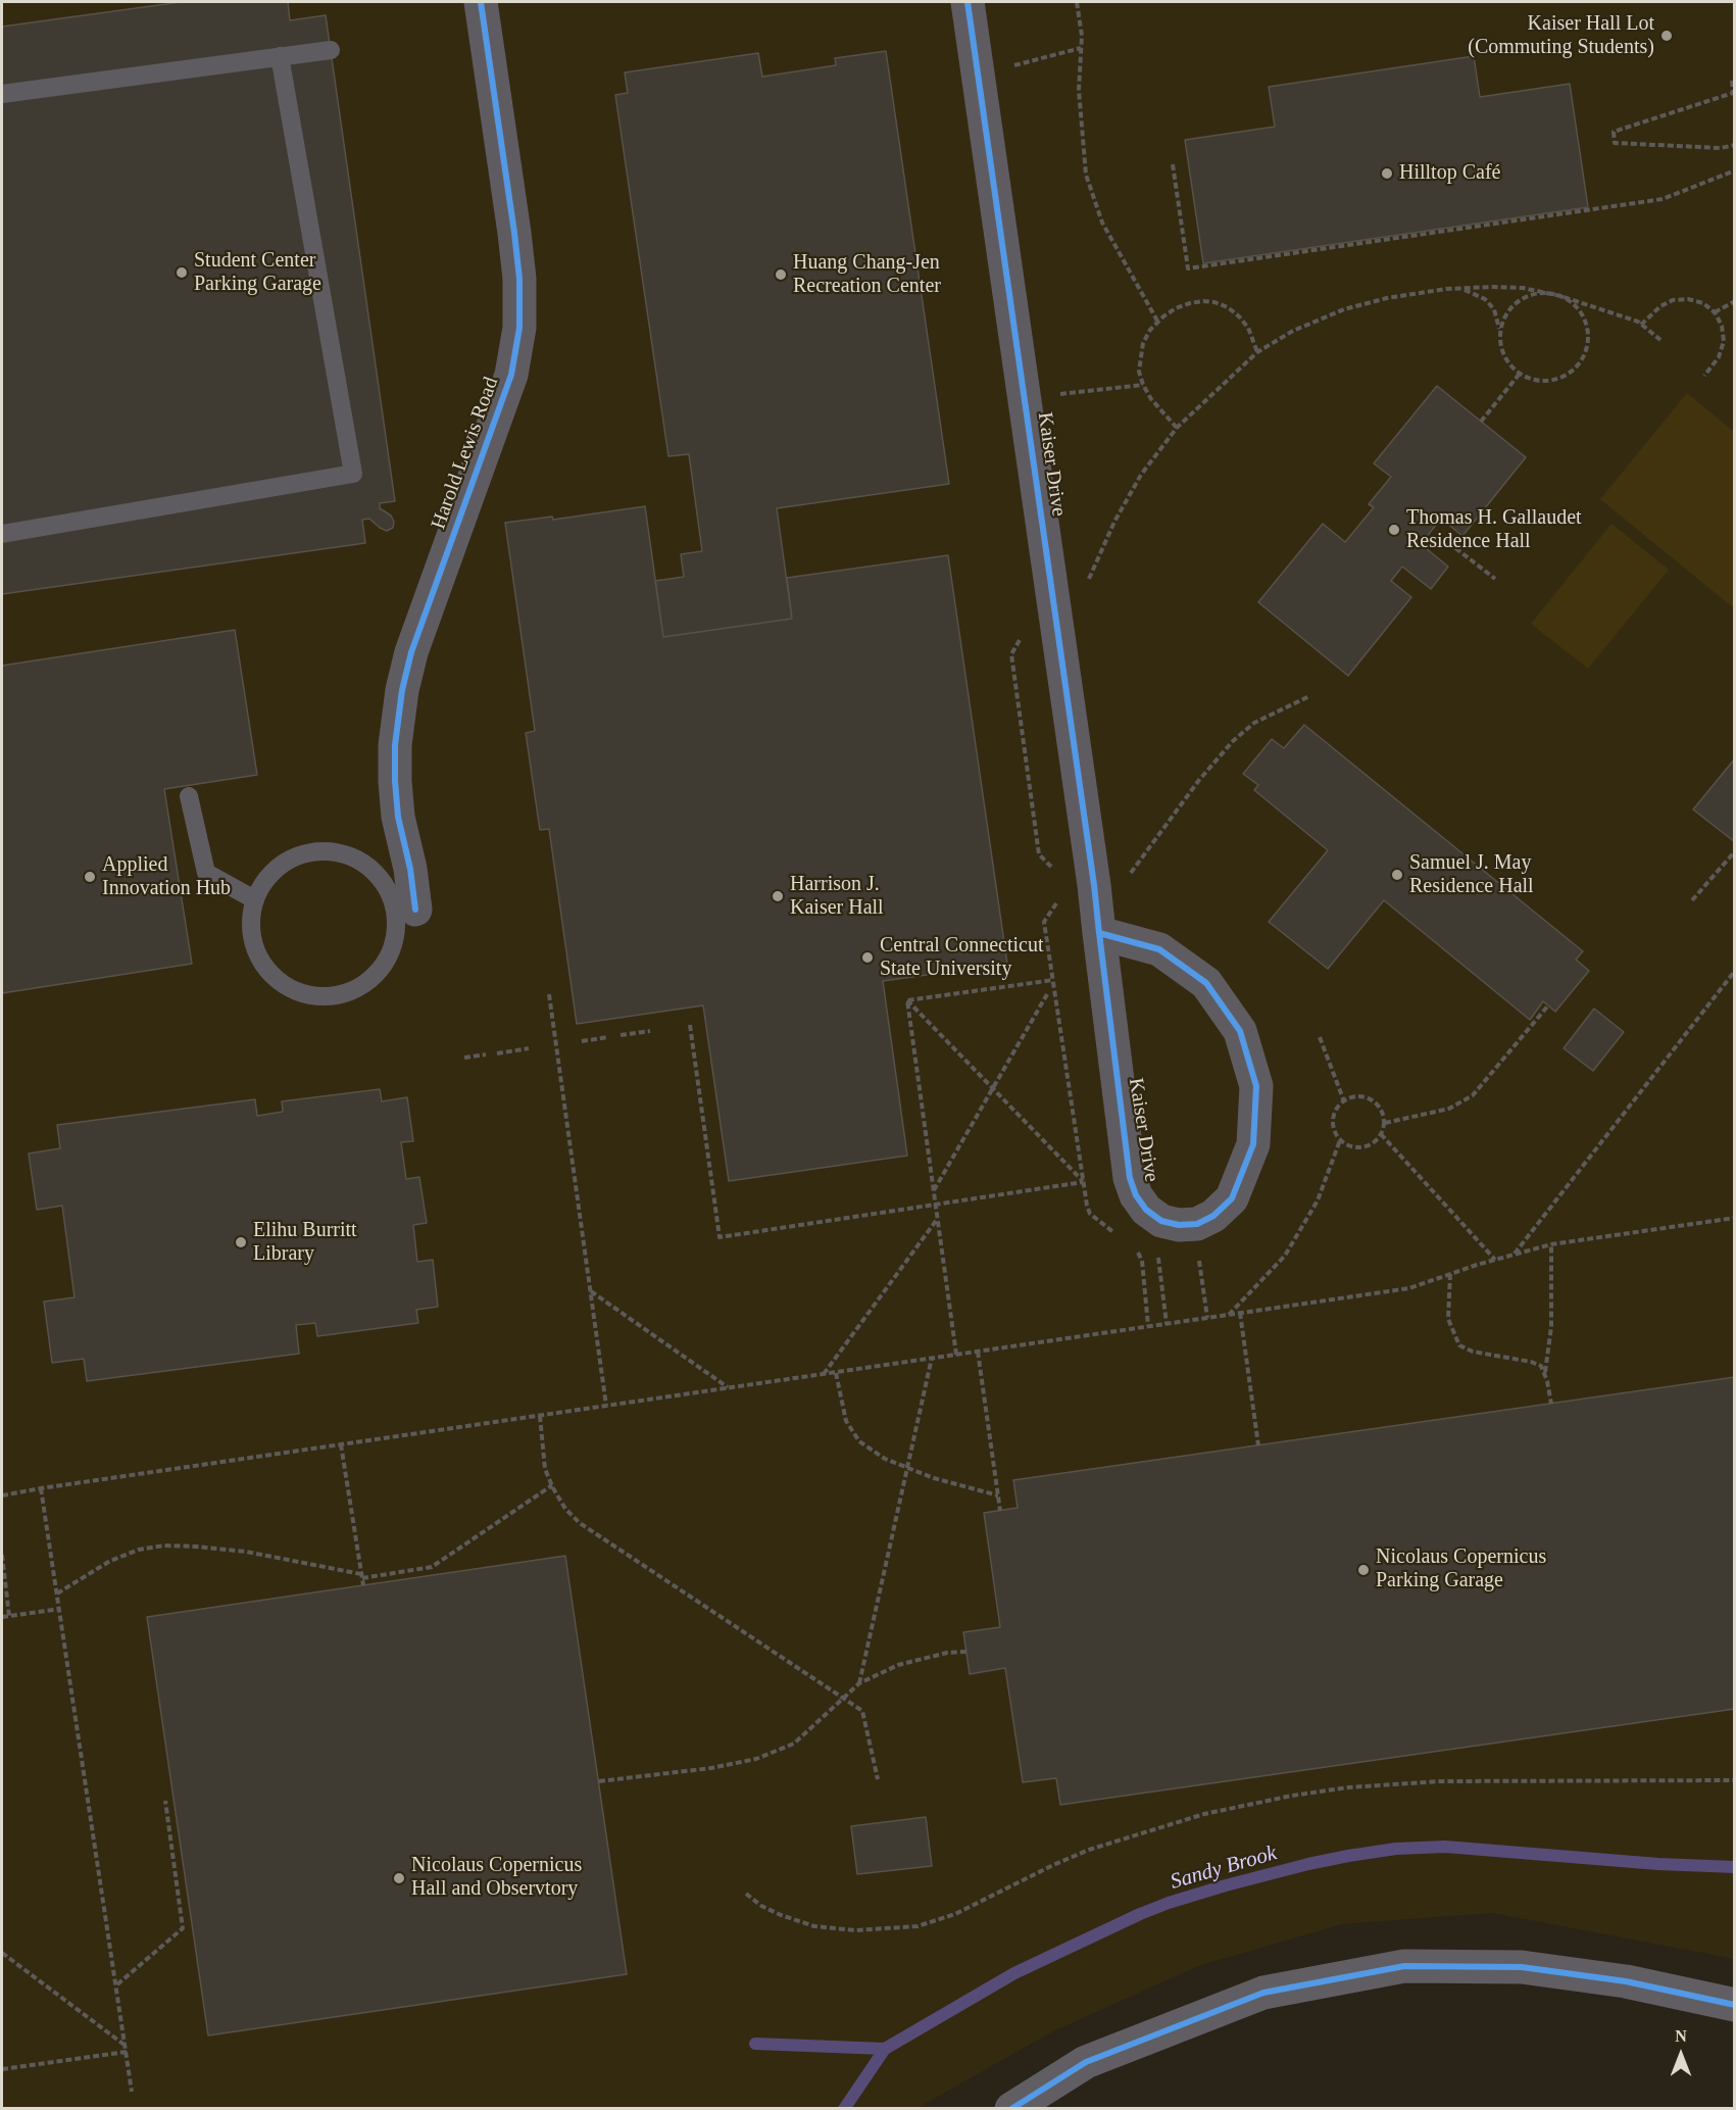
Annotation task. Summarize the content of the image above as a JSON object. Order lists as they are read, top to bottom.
{
  "streets": {
    "street": ["Harold Lewis Road", "Kaiser Drive"]
  },
  "water": ["Sandy Brook"],
  "places": [
    "Kaiser Hall Lot (Commuting Students)",
    "Hilltop Café",
    "Student Center Parking Garage",
    "Huang Chang-Jen Recreation Center",
    "Thomas H. Gallaudet Residence Hall",
    "Samuel J. May Residence Hall",
    "Applied Innovation Hub",
    "Harrison J. Kaiser Hall",
    "Central Connecticut State University",
    "Elihu Burritt Library",
    "Nicolaus Copernicus Parking Garage",
    "Nicolaus Copernicus Hall and Observtory"
  ],
  "north": "top"
}
